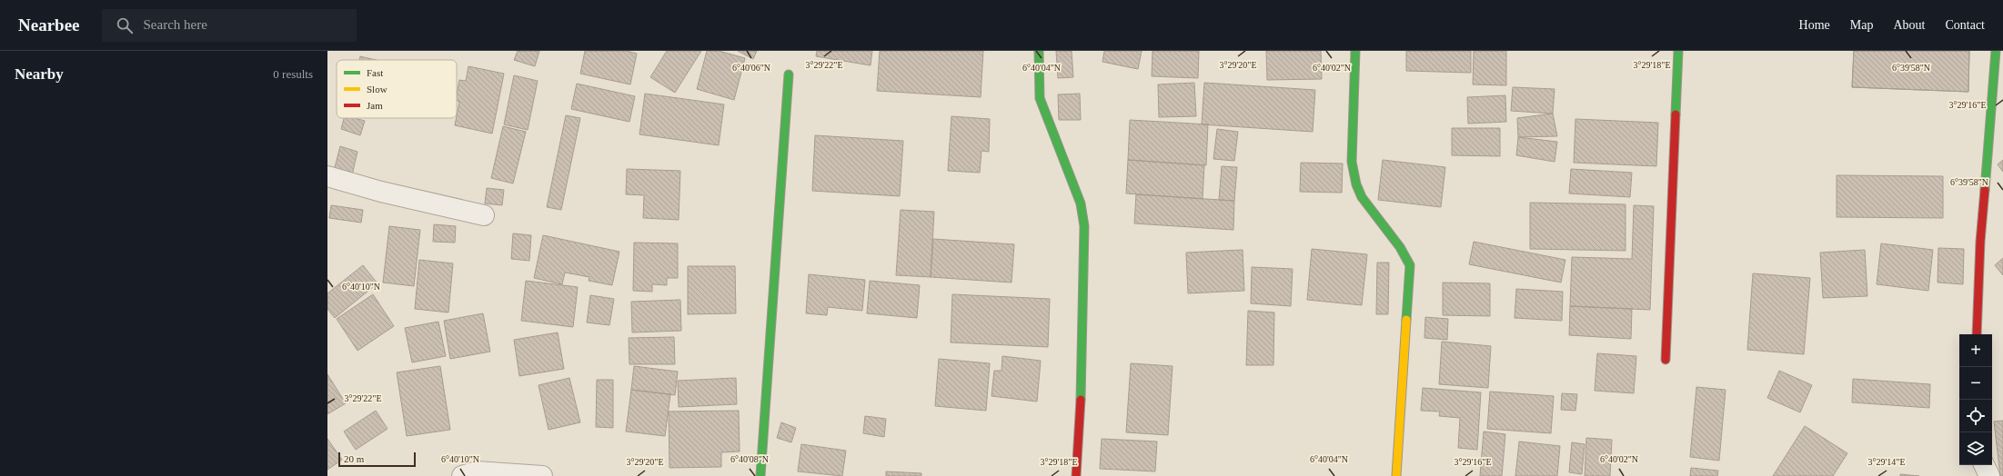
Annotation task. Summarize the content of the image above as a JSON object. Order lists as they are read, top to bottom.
{
  "legend": ["Fast", "Slow", "Jam"],
  "scale_bar": "20 m",
  "page": {
    "header": "Nearbee",
    "search": "Search here",
    "nav": [
      "Home",
      "Map",
      "About",
      "Contact"
    ],
    "heading": ["Nearby", "0 results"],
    "map_buttons": ["+", "−"],
    "scale": "20 m"
  },
  "coordinates": [
    "3°29'22\"E",
    "3°29'20\"E",
    "3°29'18\"E",
    "6°40'02\"N",
    "6°40'06\"N",
    "6°40'04\"N",
    "6°39'58\"N",
    "3°29'16\"E",
    "6°40'10\"N",
    "6°40'08\"N",
    "3°29'14\"E"
  ]
}
